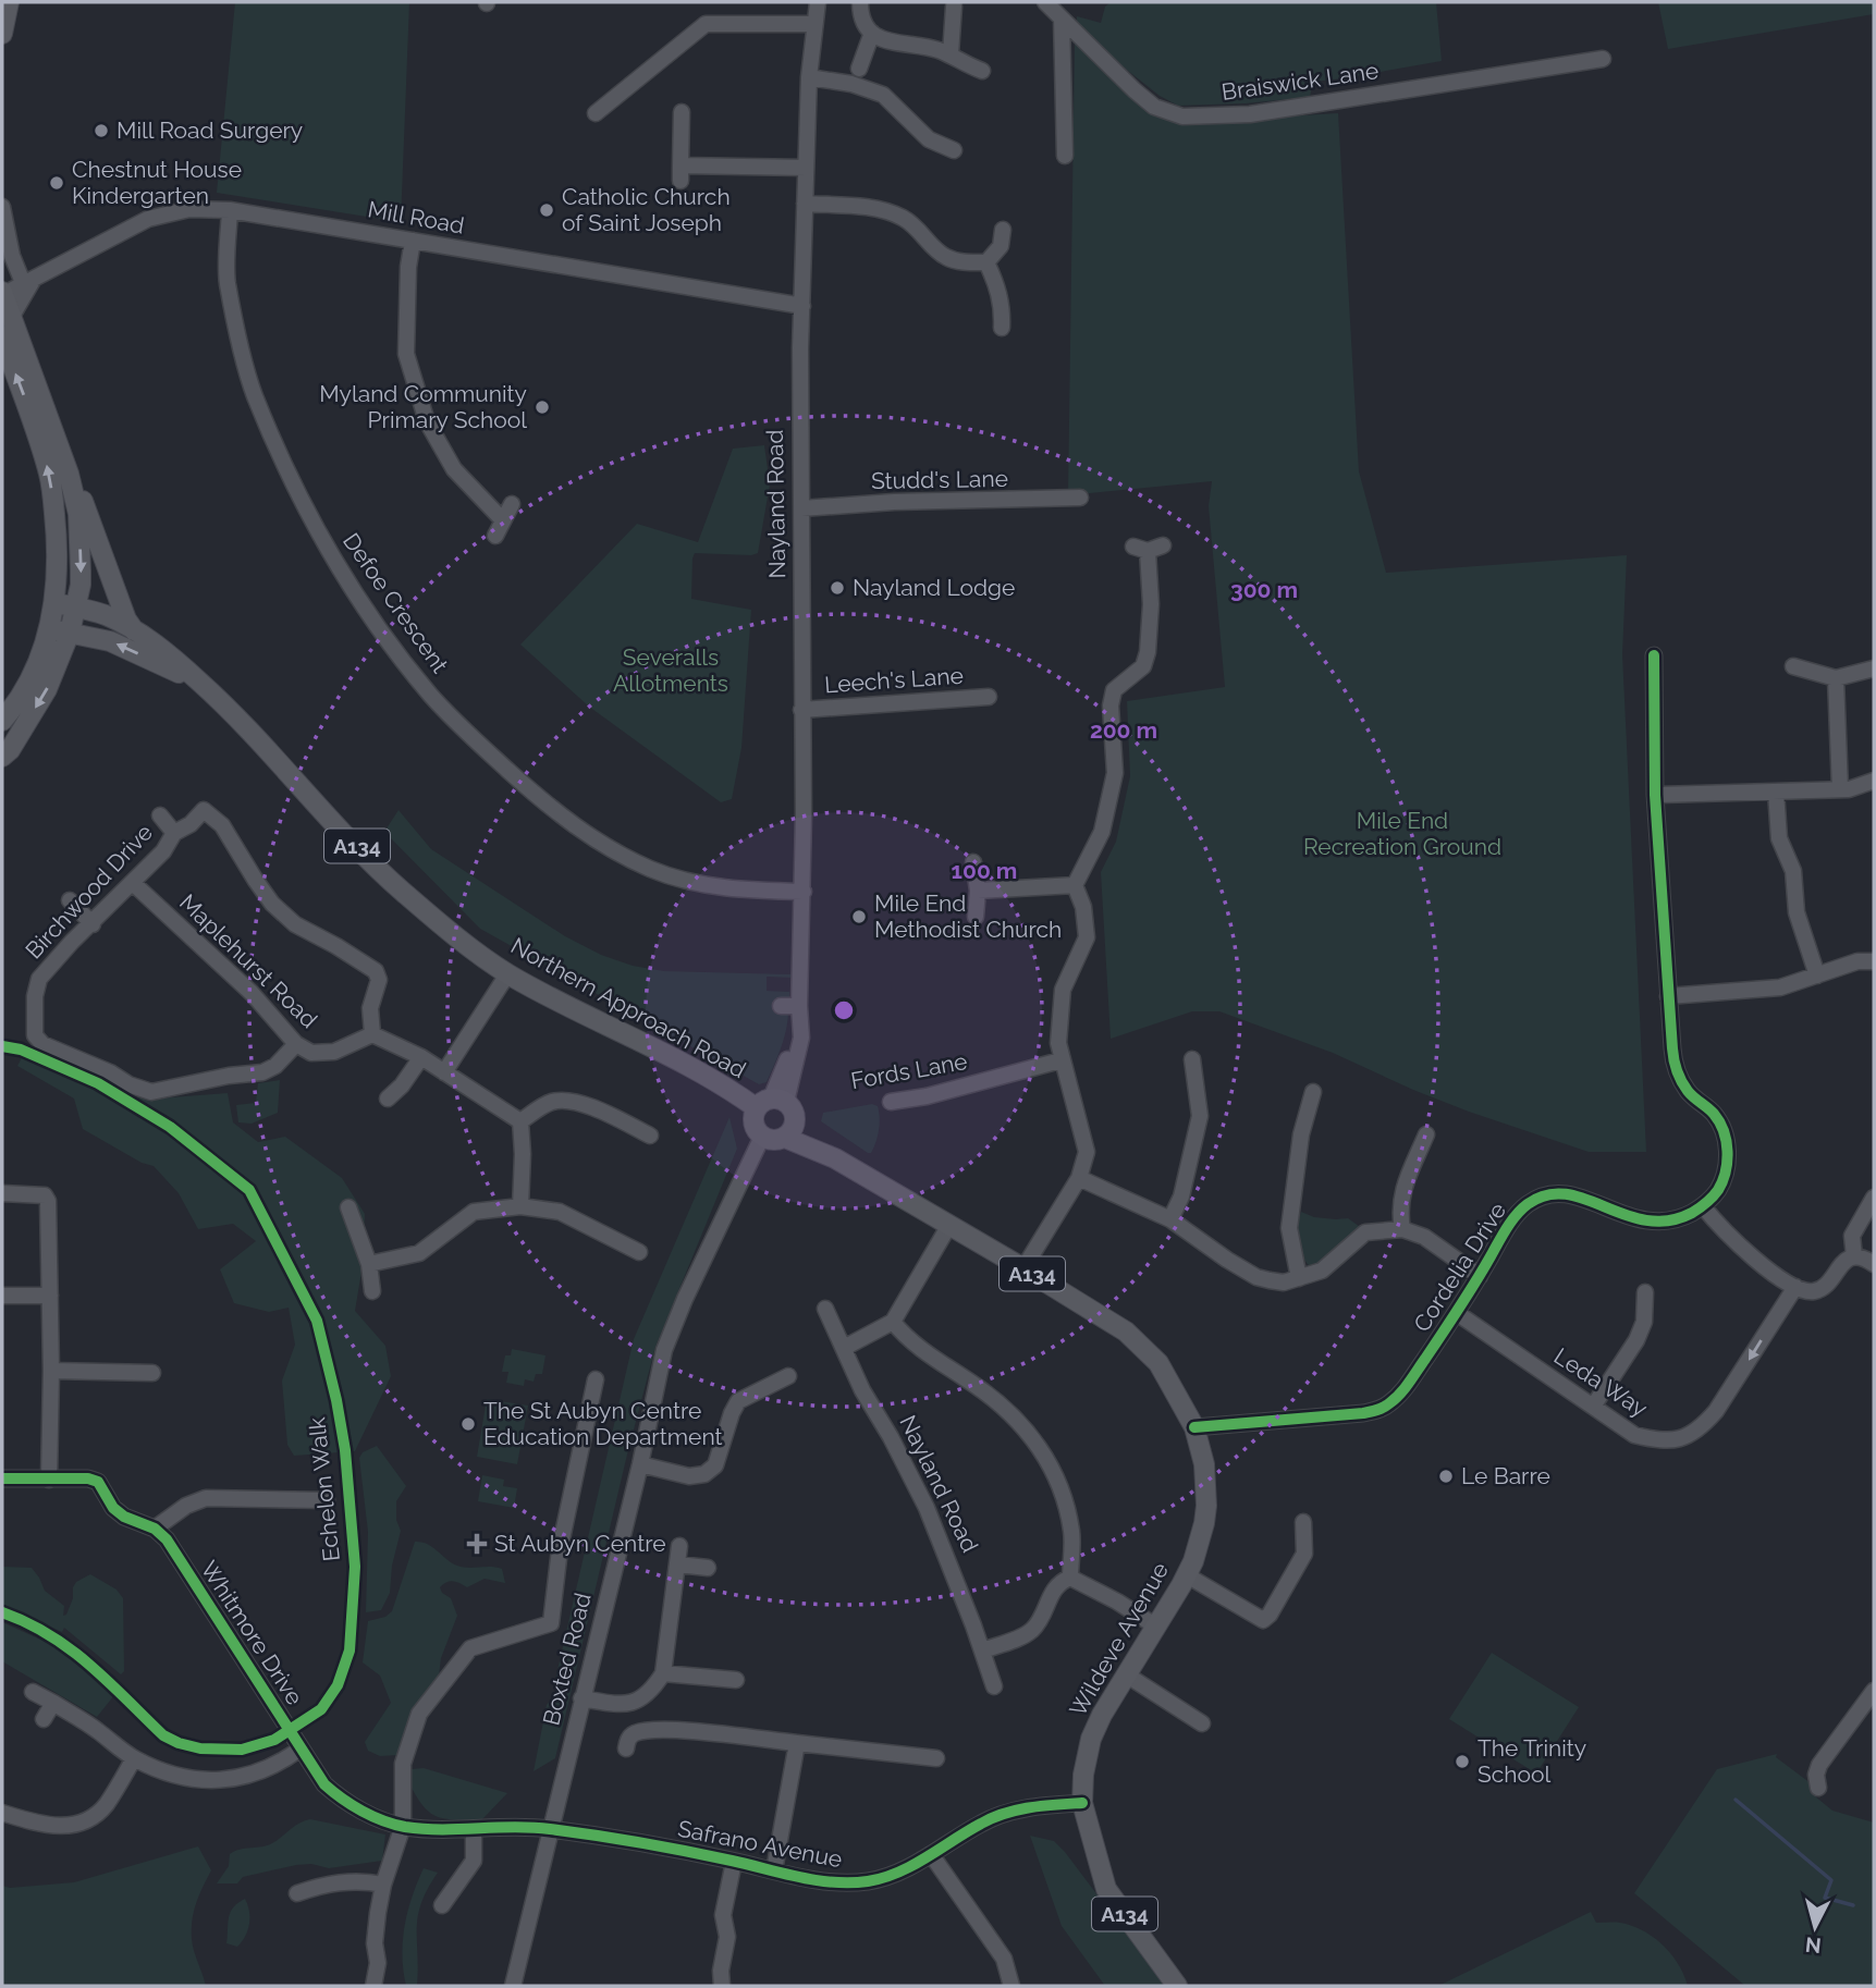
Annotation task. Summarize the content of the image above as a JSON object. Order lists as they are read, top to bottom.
{
  "streets": {
    "main road": ["A134", "Northern Approach Road", "Wildeve Avenue"],
    "street": [
      "Braiswick Lane",
      "Mill Road",
      "Studd's Lane",
      "Nayland Road",
      "Defoe Crescent",
      "Leech's Lane",
      "Birchwood Drive",
      "Maplehurst Road",
      "Fords Lane",
      "Cordelia Drive",
      "Leda Way",
      "Whitmore Drive",
      "Boxted Road",
      "Safrano Avenue"
    ],
    "cycle path": ["Echelon Walk"]
  },
  "crossings": [
    ["Mill Road", "Nayland Road"],
    ["Mill Road", "Defoe Crescent"],
    ["Mill Road", "Northern Approach Road"],
    ["Studd's Lane", "Nayland Road"],
    ["Nayland Road", "Defoe Crescent"],
    ["Nayland Road", "Leech's Lane"],
    ["Nayland Road", "Northern Approach Road"],
    ["Nayland Road", "Wildeve Avenue"],
    ["Birchwood Drive", "Maplehurst Road"],
    ["Northern Approach Road", "Wildeve Avenue"],
    ["Cordelia Drive", "Leda Way"],
    ["Cordelia Drive", "Wildeve Avenue"],
    ["Whitmore Drive", "Boxted Road"],
    ["Whitmore Drive", "Safrano Avenue"],
    ["Wildeve Avenue", "Boxted Road"],
    ["Wildeve Avenue", "Safrano Avenue"],
    ["Boxted Road", "Safrano Avenue"]
  ],
  "one_way": ["Leda Way"],
  "parks": ["Severalls Allotments", "Mile End Recreation Ground"],
  "places": {
    "other": [
      "Mill Road Surgery",
      "Chestnut House Kindergarten",
      "Catholic Church of Saint Joseph",
      "Myland Community Primary School",
      "Nayland Lodge",
      "Mile End Methodist Church",
      "The St Aubyn Centre Education Department",
      "Le Barre",
      "The Trinity School"
    ],
    "health": ["St Aubyn Centre"]
  },
  "north": "bottom",
  "rings": ["300 m", "200 m", "100 m"]
}
